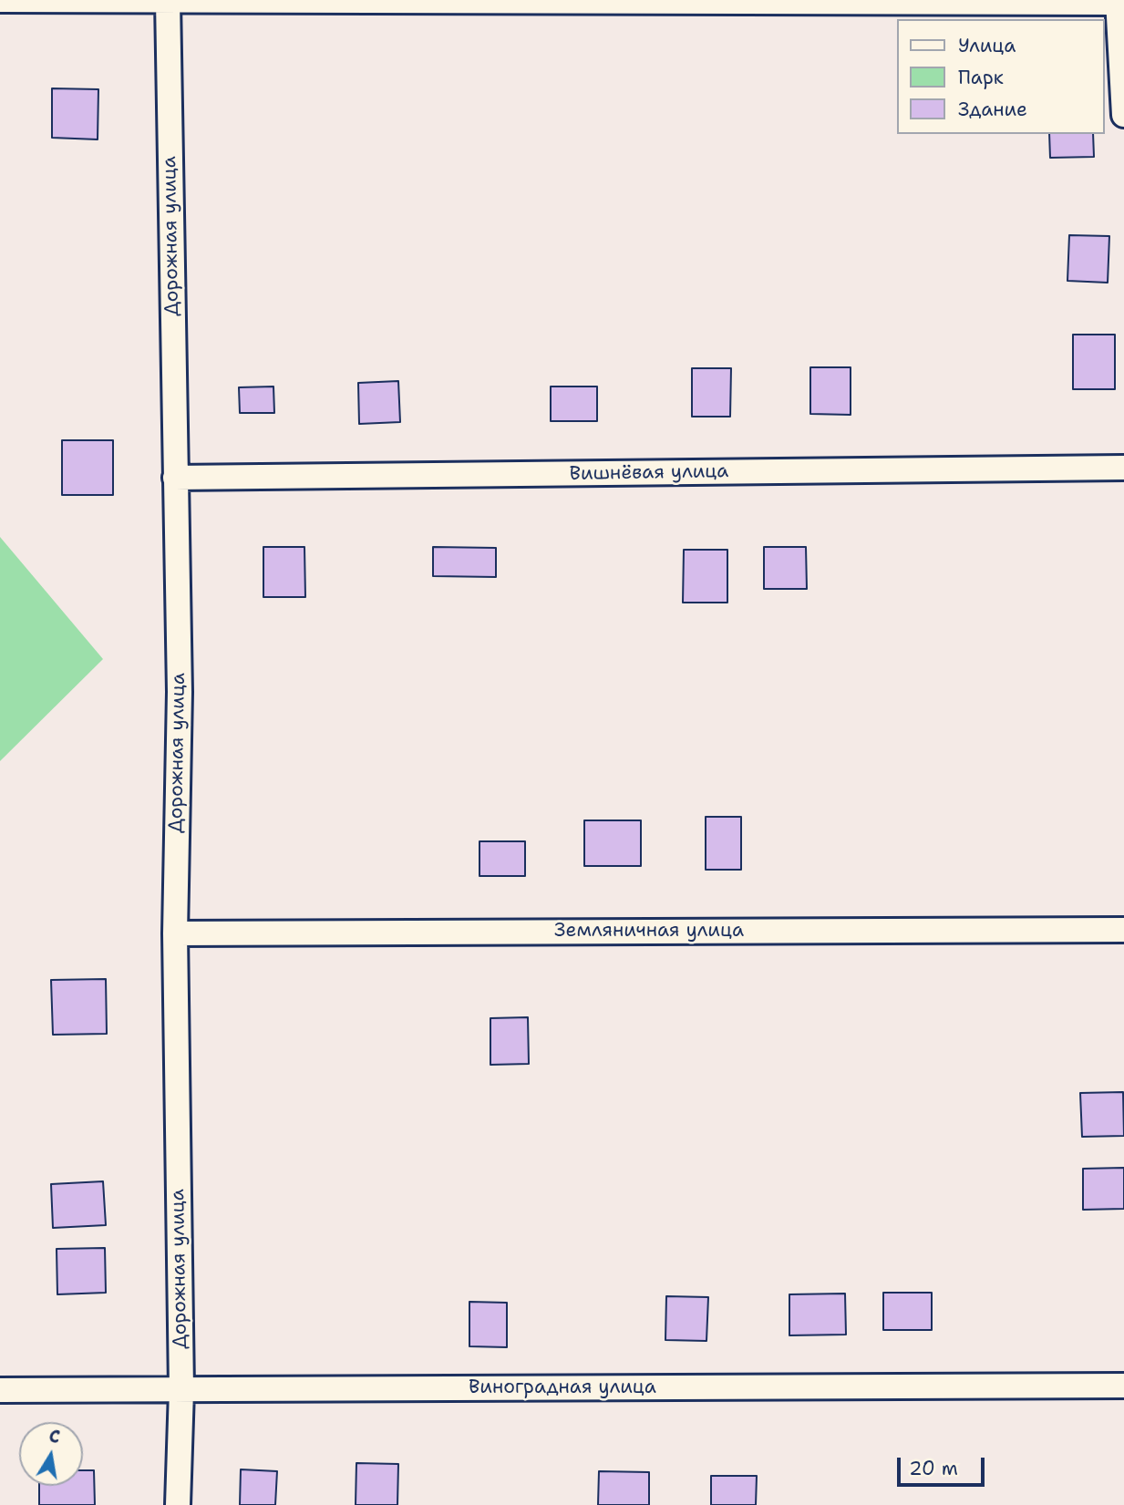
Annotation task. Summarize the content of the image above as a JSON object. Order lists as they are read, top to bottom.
{
  "streets": {
    "street": [
      "Дорожная улица",
      "Вишнёвая улица",
      "Земляничная улица",
      "Виноградная улица"
    ]
  },
  "crossings": [
    ["Дорожная улица", "Вишнёвая улица"],
    ["Дорожная улица", "Земляничная улица"],
    ["Дорожная улица", "Виноградная улица"]
  ],
  "legend": ["Улица", "Парк", "Здание"],
  "scale_bar": "20 m",
  "north": "top"
}
